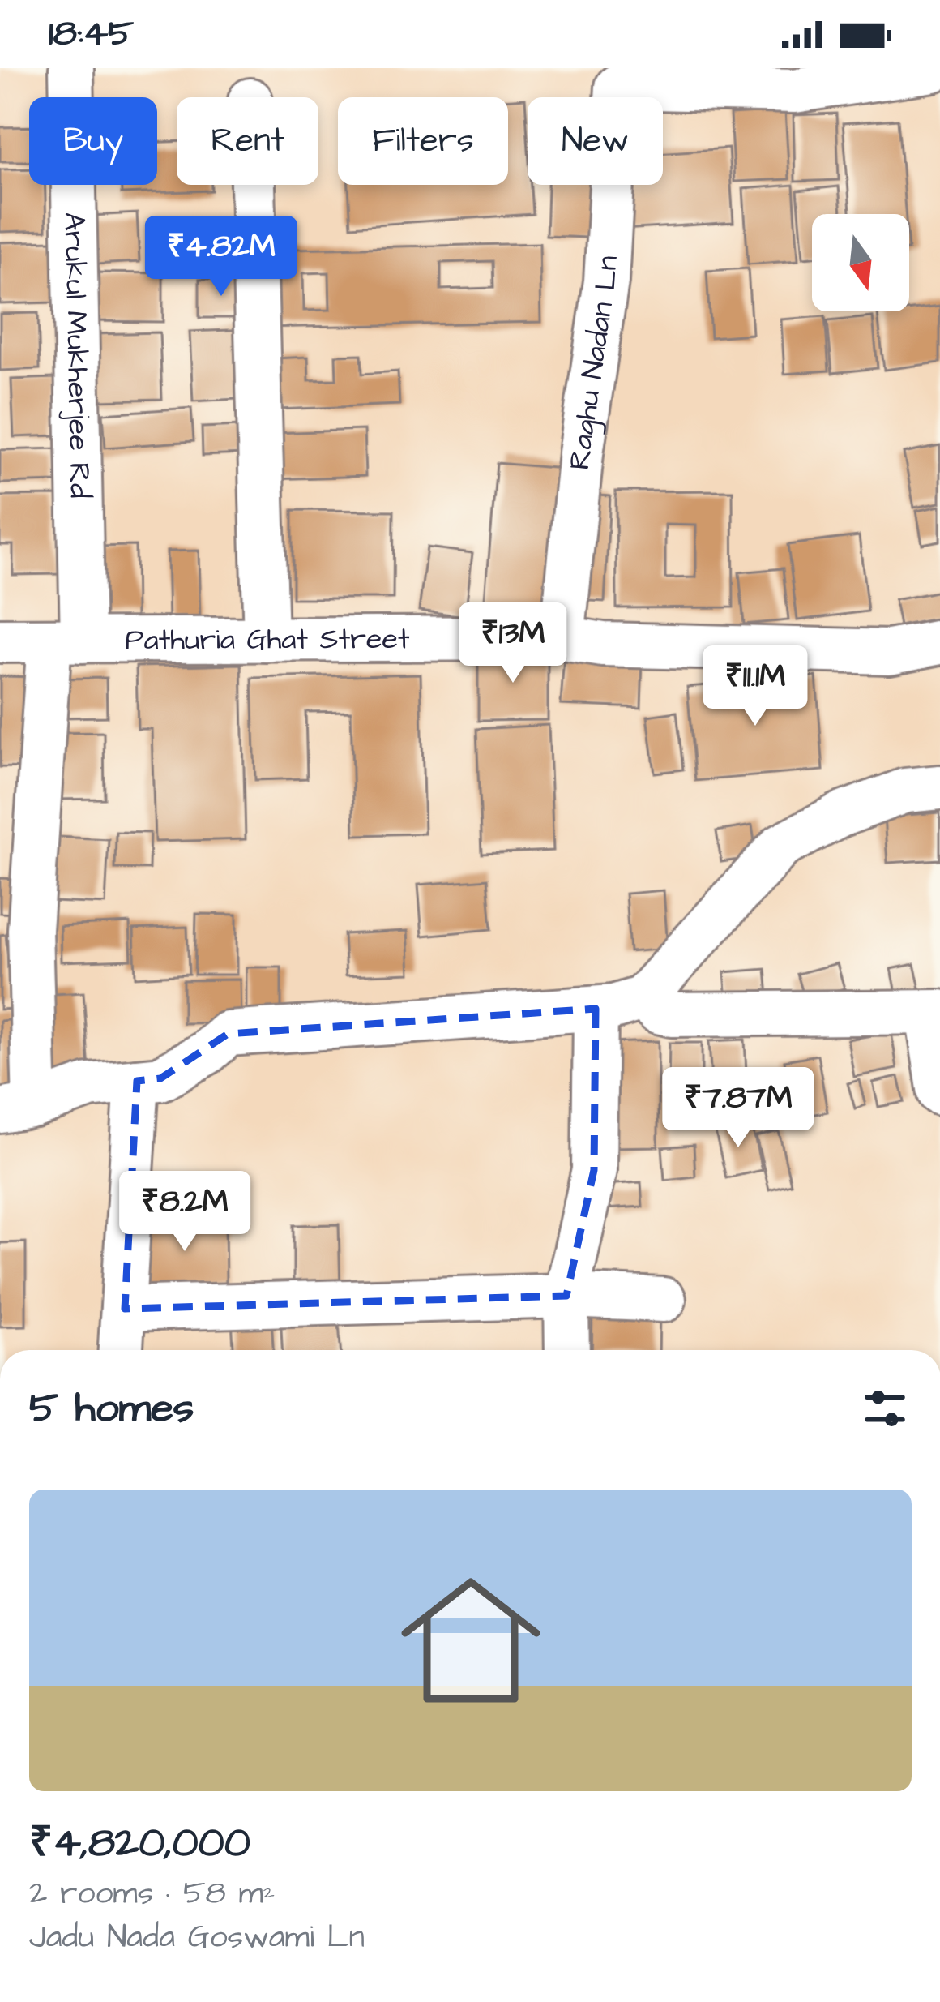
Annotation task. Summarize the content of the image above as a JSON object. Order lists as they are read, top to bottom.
{
  "streets": {
    "street": ["Arukul Mukherjee Rd", "Raghu Nadan Ln", "Pathuria Ghat Street"]
  },
  "crossings": [
    ["Arukul Mukherjee Rd", "Pathuria Ghat Street"],
    ["Raghu Nadan Ln", "Pathuria Ghat Street"]
  ],
  "north": "bottom",
  "page": {
    "status": "18:45",
    "chip": [
      "Buy",
      "Rent",
      "Filters",
      "New"
    ],
    "price": [
      "₹4.82M",
      "₹13M",
      "₹11.1M",
      "₹7.87M",
      "₹8.2M"
    ],
    "heading": "5 homes",
    "list": [
      {
        "name": "₹4,820,000",
        "note": "2 rooms · 58 m² · Jadu Nada Goswami Ln"
      }
    ]
  }
}
